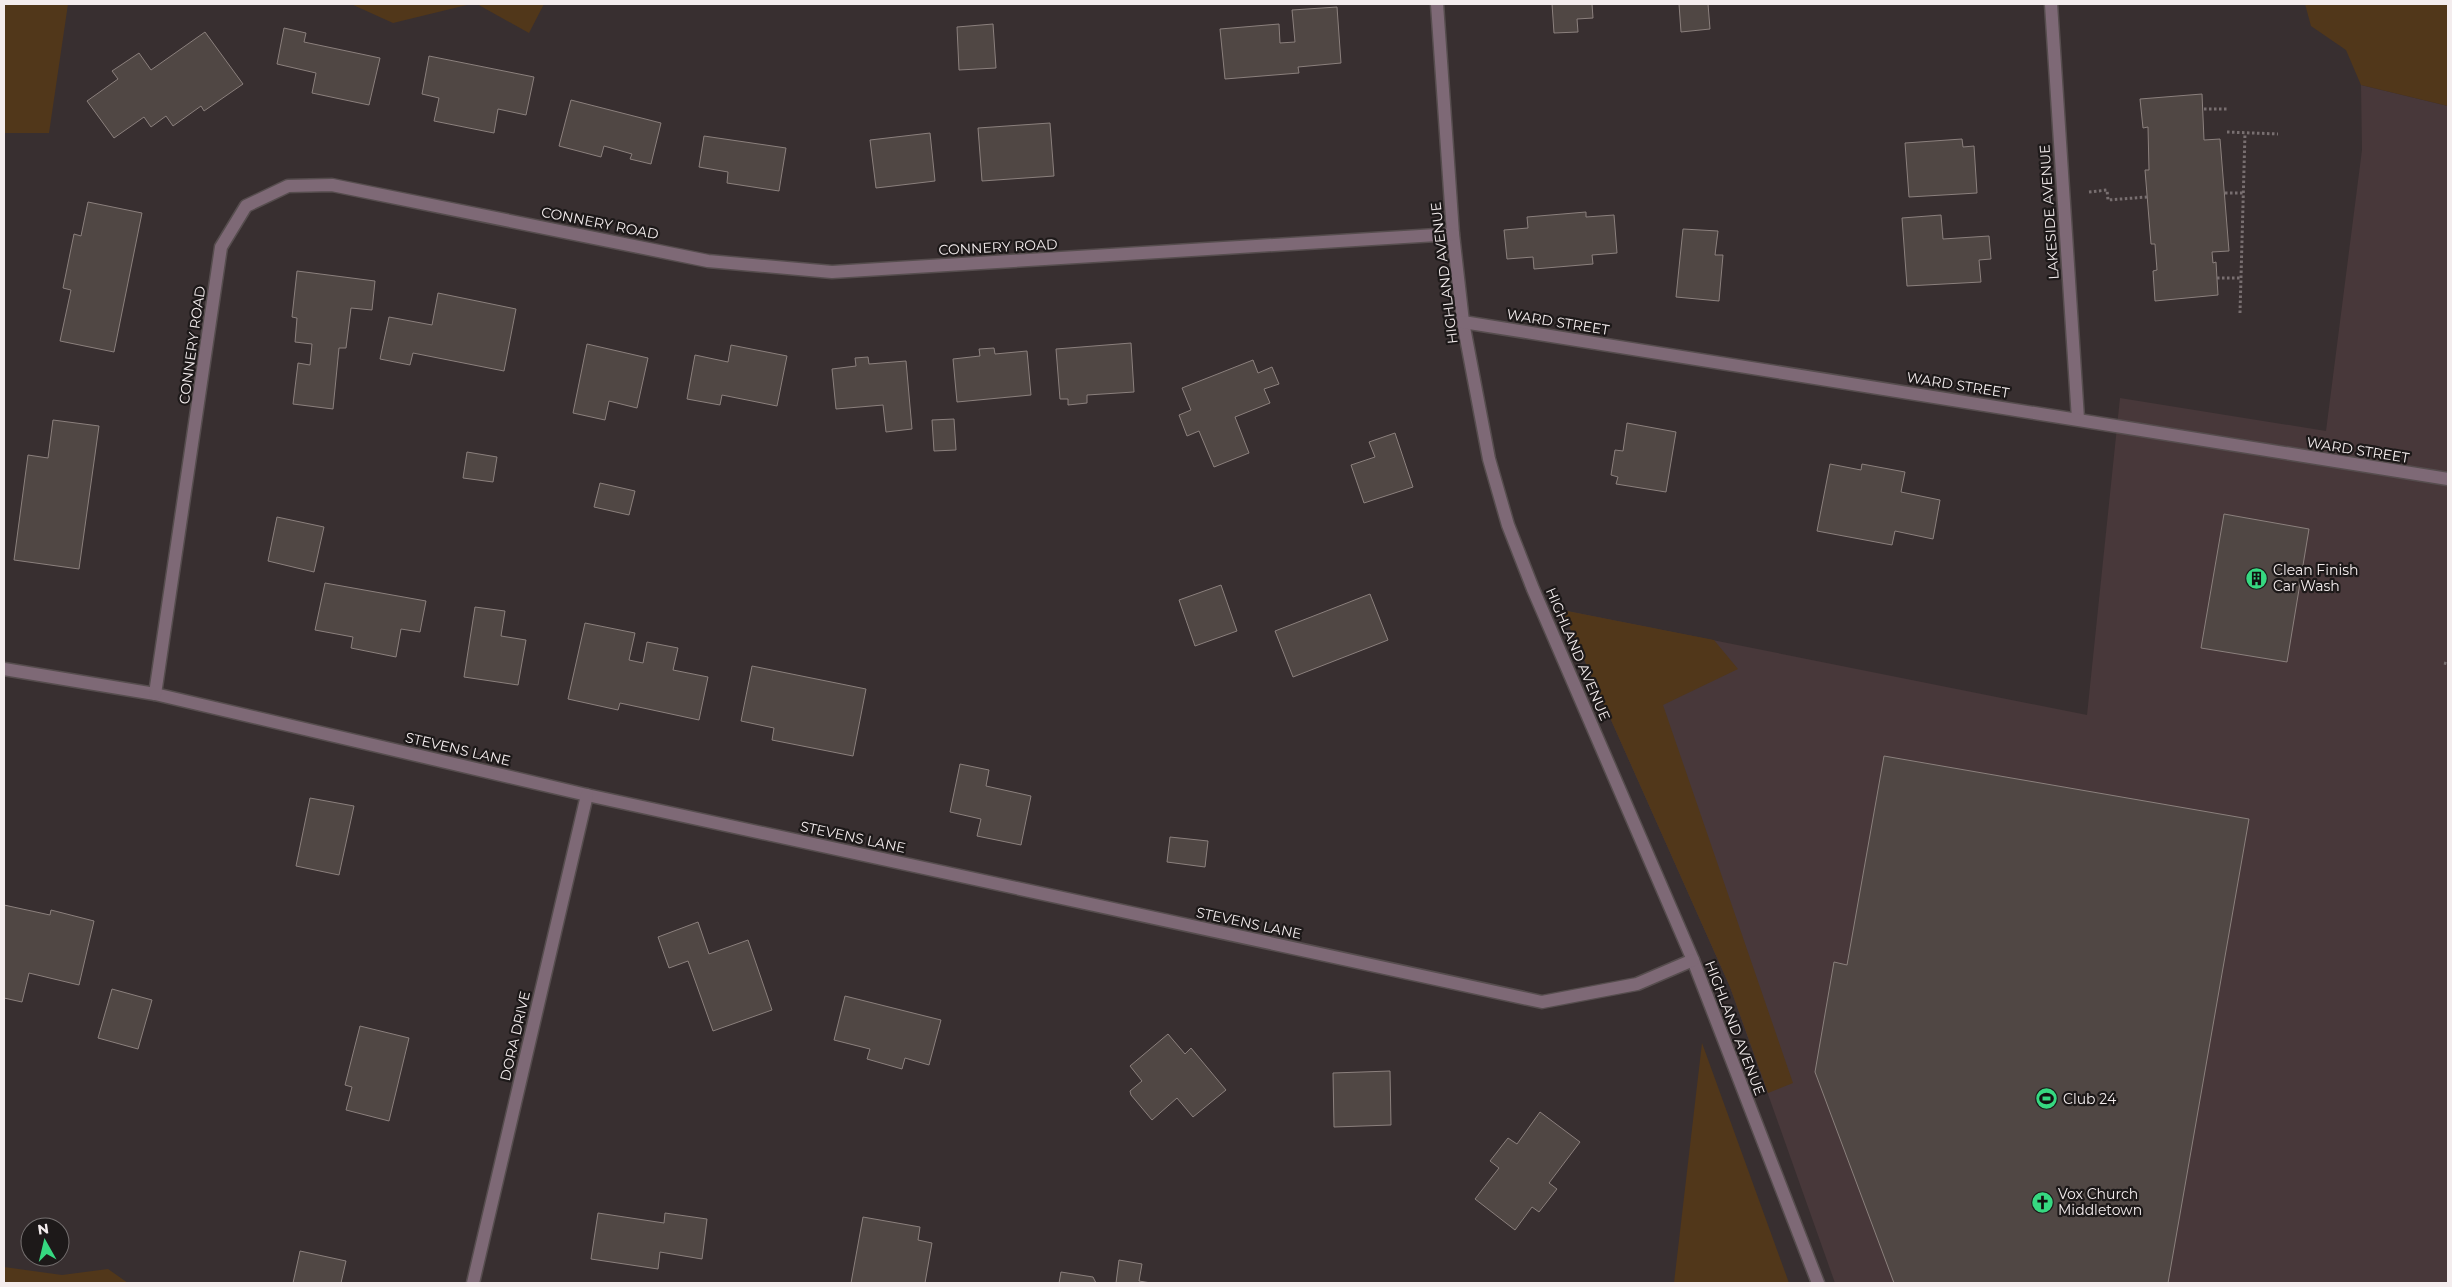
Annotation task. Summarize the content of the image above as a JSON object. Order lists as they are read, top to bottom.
{
  "streets": {
    "street": [
      "LAKESIDE AVENUE",
      "CONNERY ROAD",
      "HIGHLAND AVENUE",
      "WARD STREET",
      "STEVENS LANE",
      "DORA DRIVE"
    ]
  },
  "crossings": [
    ["LAKESIDE AVENUE", "WARD STREET"],
    ["CONNERY ROAD", "HIGHLAND AVENUE"],
    ["CONNERY ROAD", "STEVENS LANE"],
    ["HIGHLAND AVENUE", "WARD STREET"],
    ["HIGHLAND AVENUE", "STEVENS LANE"],
    ["STEVENS LANE", "DORA DRIVE"]
  ],
  "places": {
    "building": ["Clean Finish Car Wash"],
    "sports": ["Club 24"],
    "church": ["Vox Church Middletown"]
  },
  "north": "top"
}
